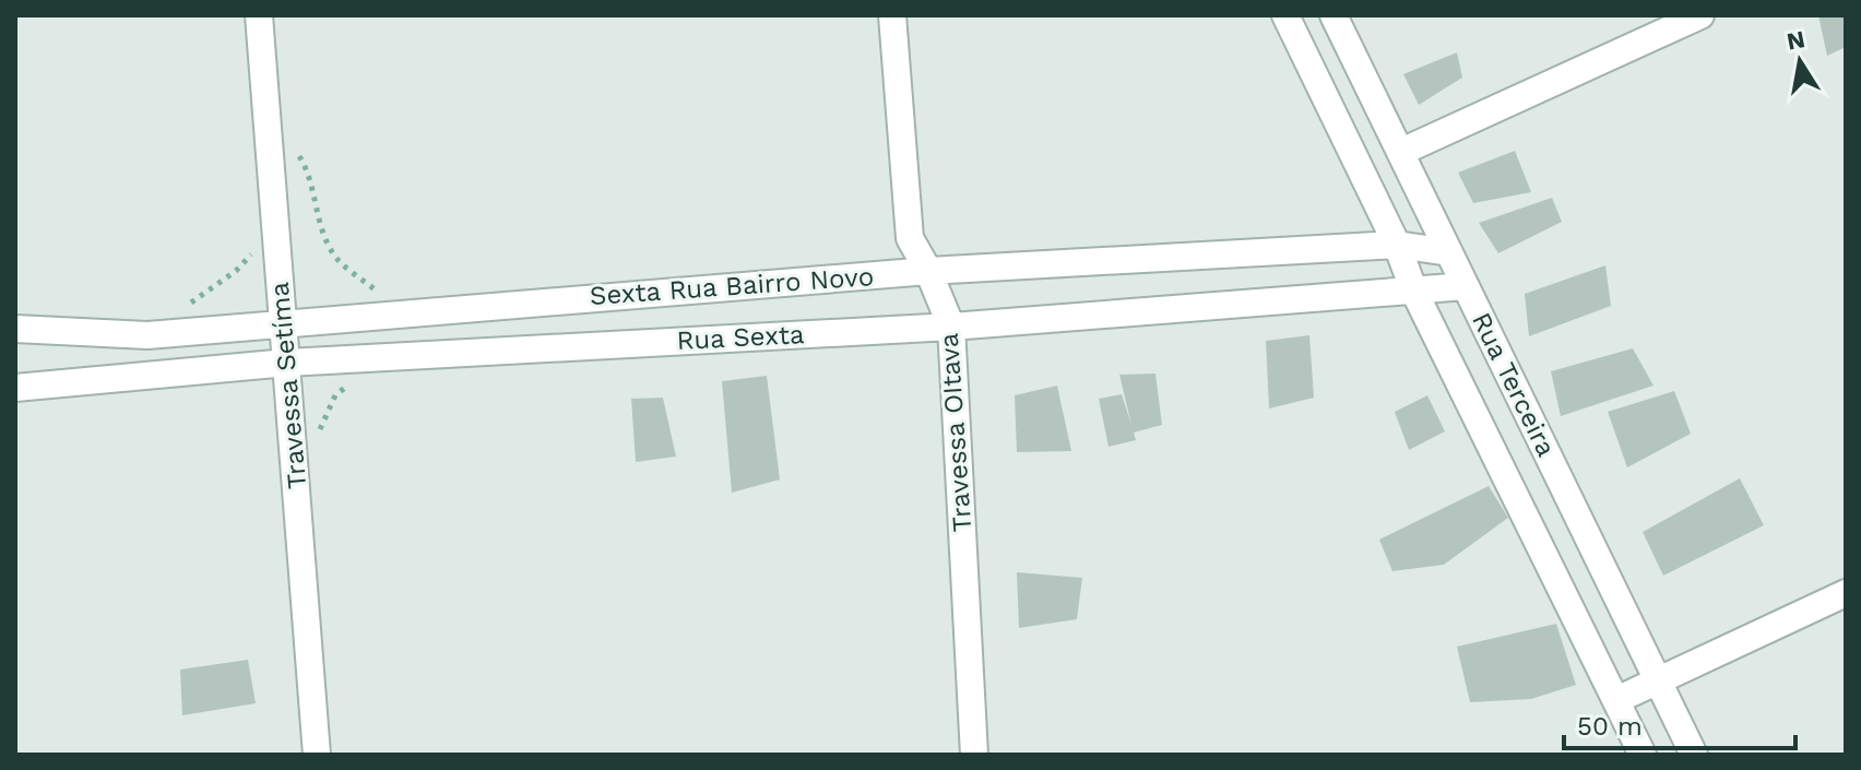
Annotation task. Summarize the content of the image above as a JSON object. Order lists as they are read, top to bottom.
{
  "streets": {
    "street": [
      "Sexta Rua Bairro Novo",
      "Rua Sexta",
      "Rua Terceira",
      "Travessa Setíma",
      "Travessa OItava"
    ]
  },
  "crossings": [
    ["Sexta Rua Bairro Novo", "Rua Terceira"],
    ["Sexta Rua Bairro Novo", "Travessa Setíma"],
    ["Sexta Rua Bairro Novo", "Travessa OItava"],
    ["Rua Sexta", "Rua Terceira"],
    ["Rua Sexta", "Travessa Setíma"],
    ["Rua Sexta", "Travessa OItava"]
  ],
  "scale_bar": "50 m",
  "north": "top"
}
